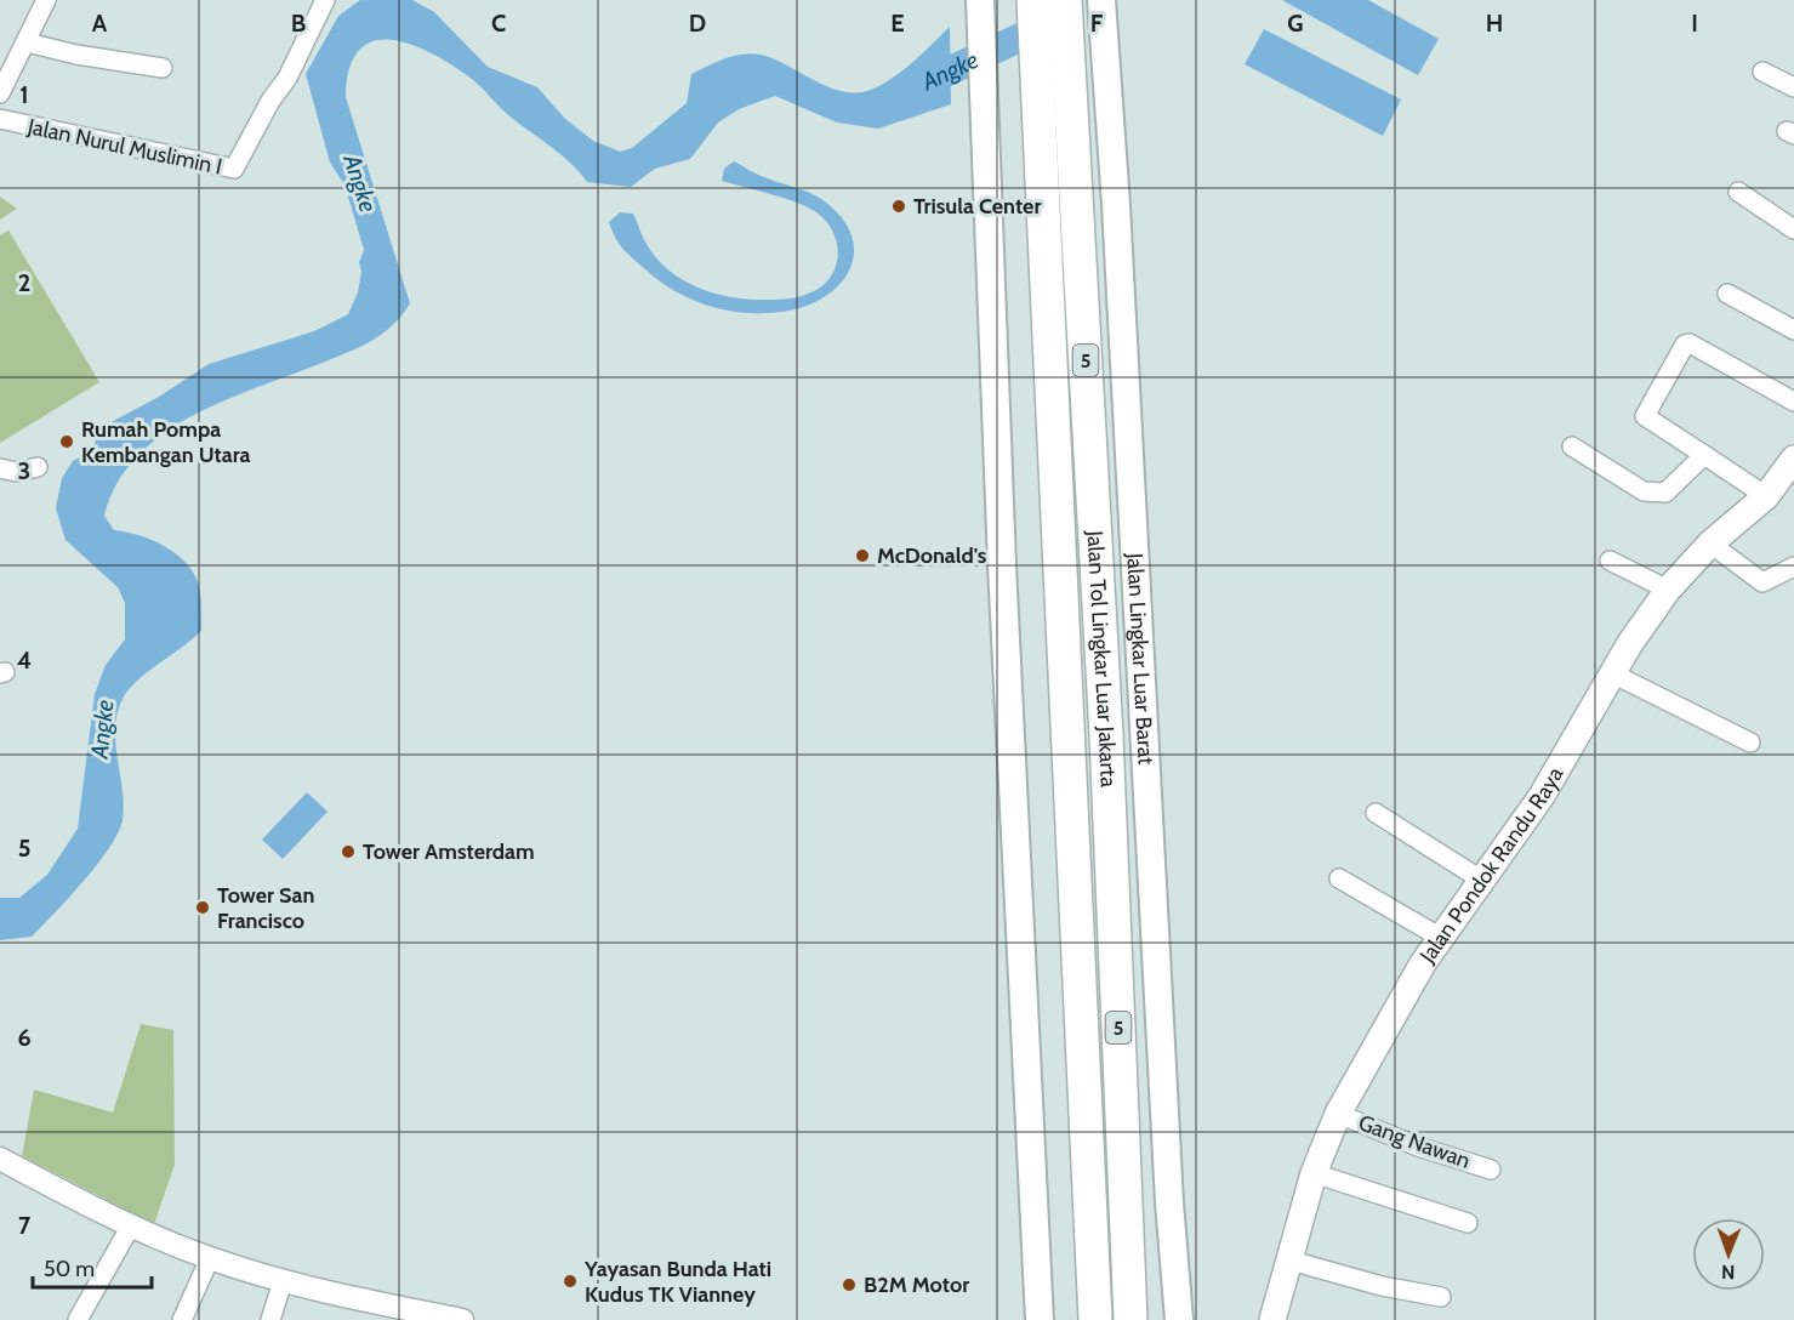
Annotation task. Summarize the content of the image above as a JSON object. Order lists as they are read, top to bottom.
{
  "streets": {
    "highway": ["5", "Jalan Tol Lingkar Luar Jakarta"],
    "main road": ["Jalan Lingkar Luar Barat", "Jalan Pondok Randu Raya"],
    "street": ["Jalan Nurul Muslimin I", "Gang Nawan"]
  },
  "crossings": [
    ["Jalan Pondok Randu Raya", "Gang Nawan"]
  ],
  "water": ["Angke"],
  "places": [
    "Trisula Center",
    "Rumah Pompa Kembangan Utara",
    "McDonald's",
    "Tower Amsterdam",
    "Tower San Francisco",
    "Yayasan Bunda Hati Kudus TK Vianney",
    "B2M Motor"
  ],
  "scale_bar": "50 m",
  "north": "bottom",
  "grid": {
    "columns": [
      "A",
      "B",
      "C",
      "D",
      "E",
      "F",
      "G",
      "H",
      "I"
    ],
    "rows": [
      "1",
      "2",
      "3",
      "4",
      "5",
      "6",
      "7"
    ]
  }
}
